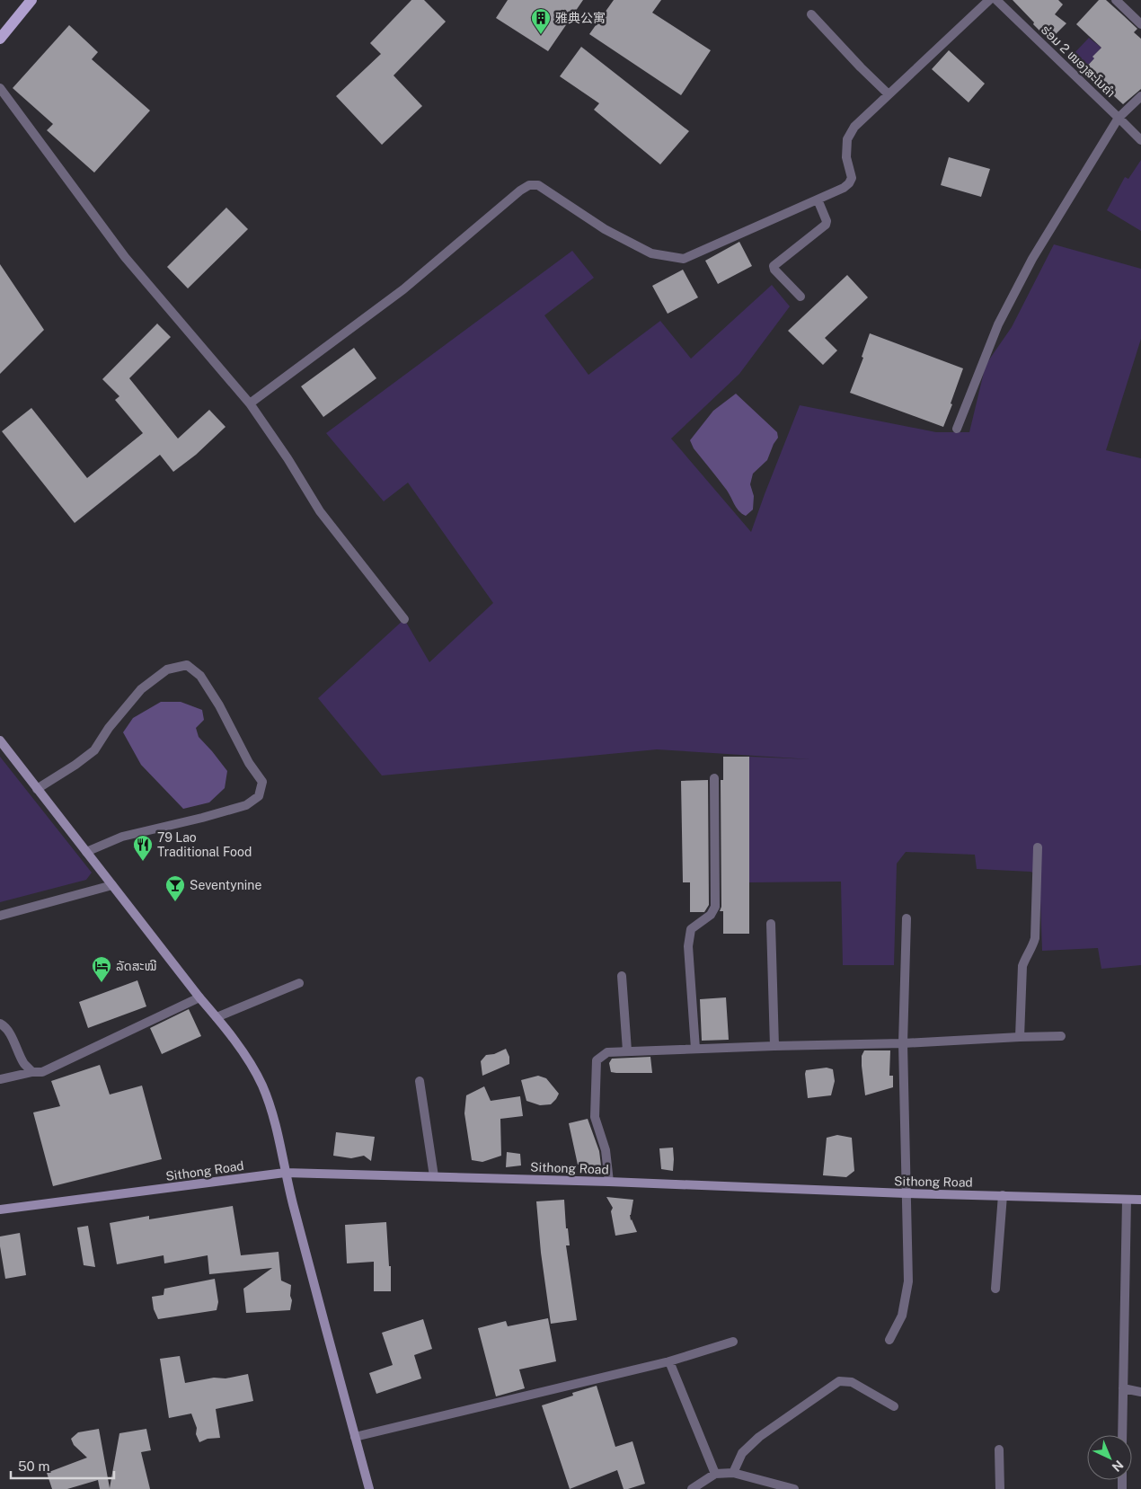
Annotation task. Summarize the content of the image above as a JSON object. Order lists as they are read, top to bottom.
{
  "streets": {
    "main road": ["Sithong Road"],
    "street": ["ຮ່ອມ 2 ໜອງສະໂນຄໍາ"]
  },
  "places": {
    "building": ["雅典公寓"],
    "restaurant": ["79 Lao Traditional Food"],
    "bar": ["Seventynine"],
    "hotel": ["ລັດສະໝີ"]
  },
  "scale_bar": "50 m",
  "north": "bottom right"
}
